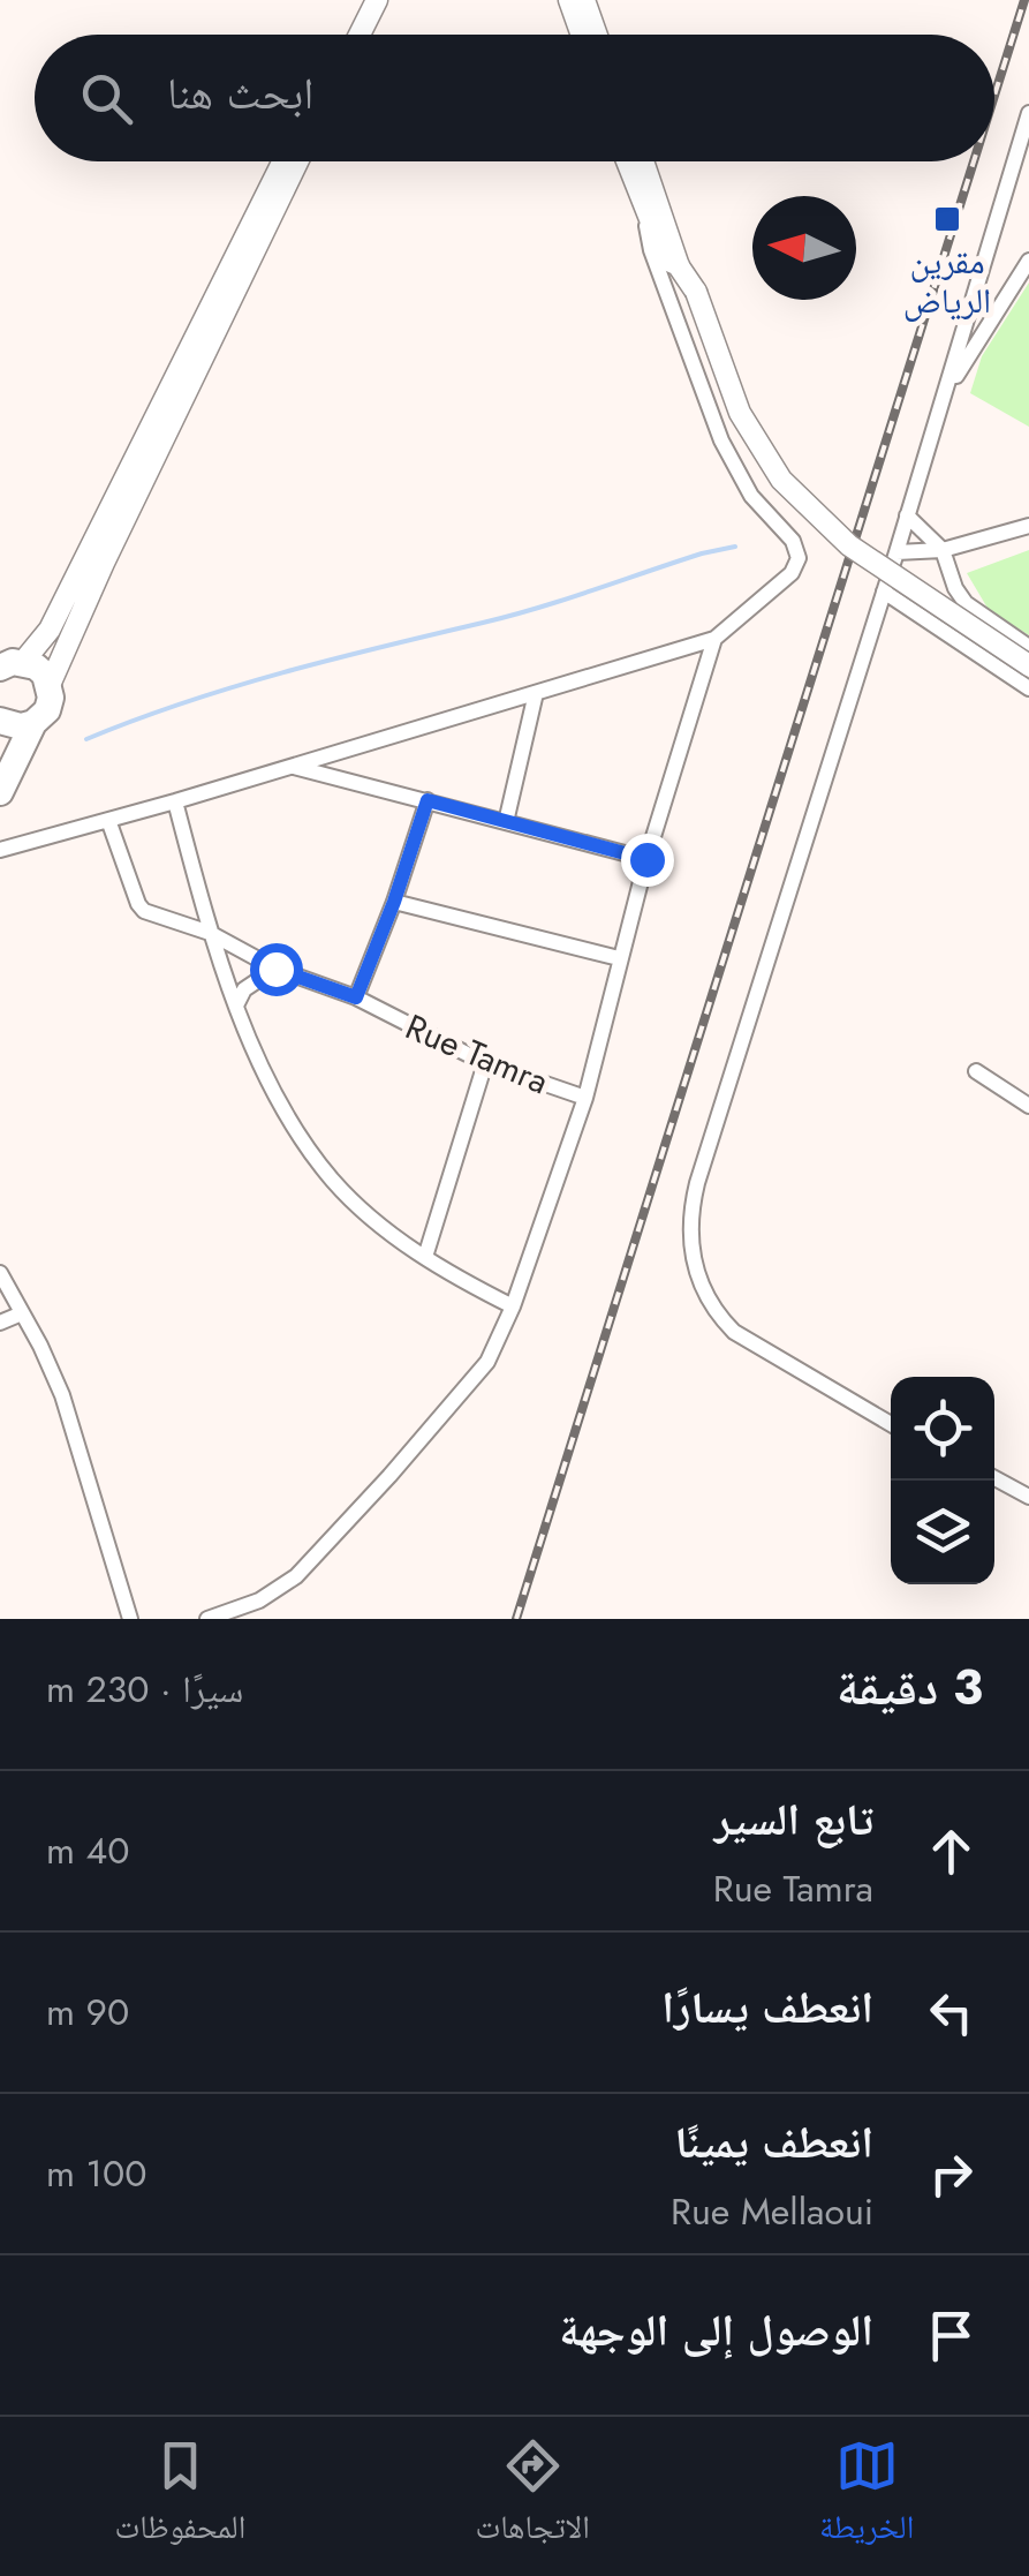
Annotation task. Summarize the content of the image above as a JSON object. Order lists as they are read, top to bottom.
{
  "streets": {
    "street": ["Rue Tamra"]
  },
  "places": {
    "transit": ["مقرين الرياض"]
  },
  "north": "left",
  "page": {
    "search": "ابحث هنا",
    "heading": ["3 دقيقة", "سيرًا · 230 m"],
    "list": [
      ["تابع السير", "Rue Tamra", "40 m"],
      ["انعطف يسارًا", "90 m"],
      ["انعطف يمينًا", "Rue Mellaoui", "100 m"],
      "الوصول إلى الوجهة"
    ],
    "nav": ["الخريطة", "الاتجاهات", "المحفوظات"]
  }
}
